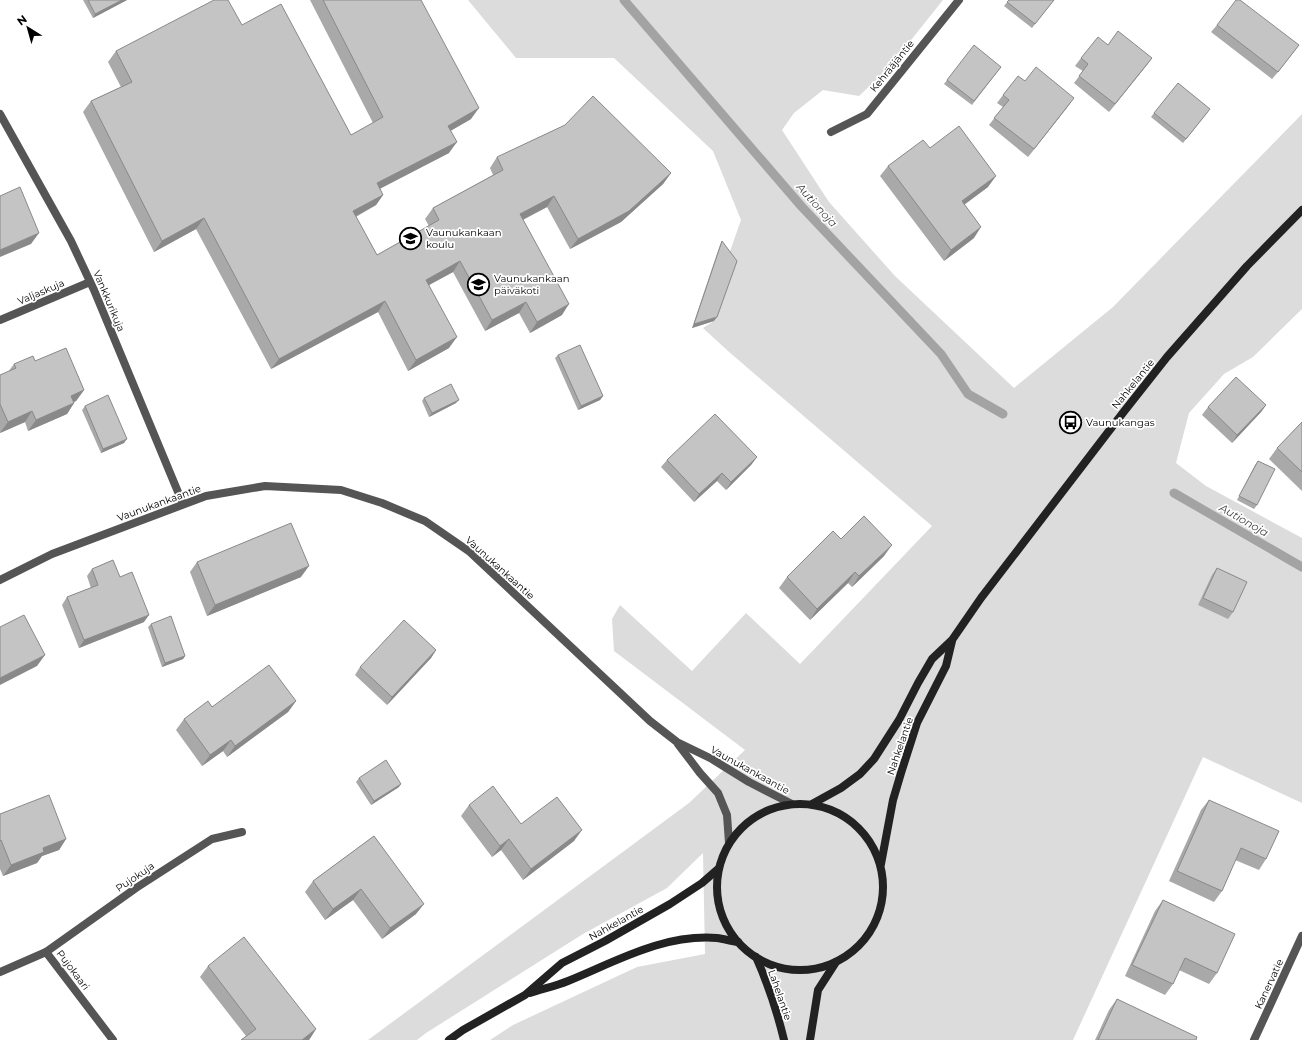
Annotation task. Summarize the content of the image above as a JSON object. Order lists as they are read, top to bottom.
{
  "streets": {
    "main road": ["Nahkelantie", "Lahelantie"],
    "street": [
      "Kehrääjäntie",
      "Valjaskuja",
      "Vankkurikuja",
      "Vaunukankaantie",
      "Pujokuja",
      "Pujokaari",
      "Kanervatie"
    ]
  },
  "crossings": [
    ["Valjaskuja", "Vankkurikuja"],
    ["Vankkurikuja", "Vaunukankaantie"],
    ["Pujokuja", "Pujokaari"]
  ],
  "water": ["Autionoja"],
  "places": {
    "school or university": ["Vaunukankaan koulu", "Vaunukankaan päiväkoti"],
    "bus stop": ["Vaunukangas"]
  },
  "north": "top left"
}
